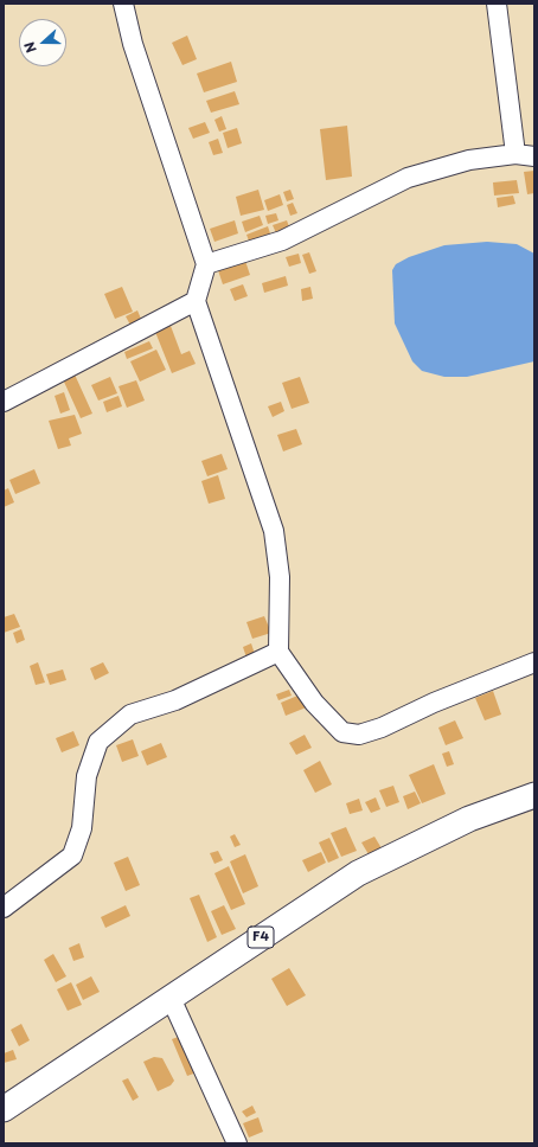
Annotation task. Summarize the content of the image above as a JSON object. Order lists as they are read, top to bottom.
{
  "streets": {
    "main road": ["F4"]
  },
  "north": "left"
}
